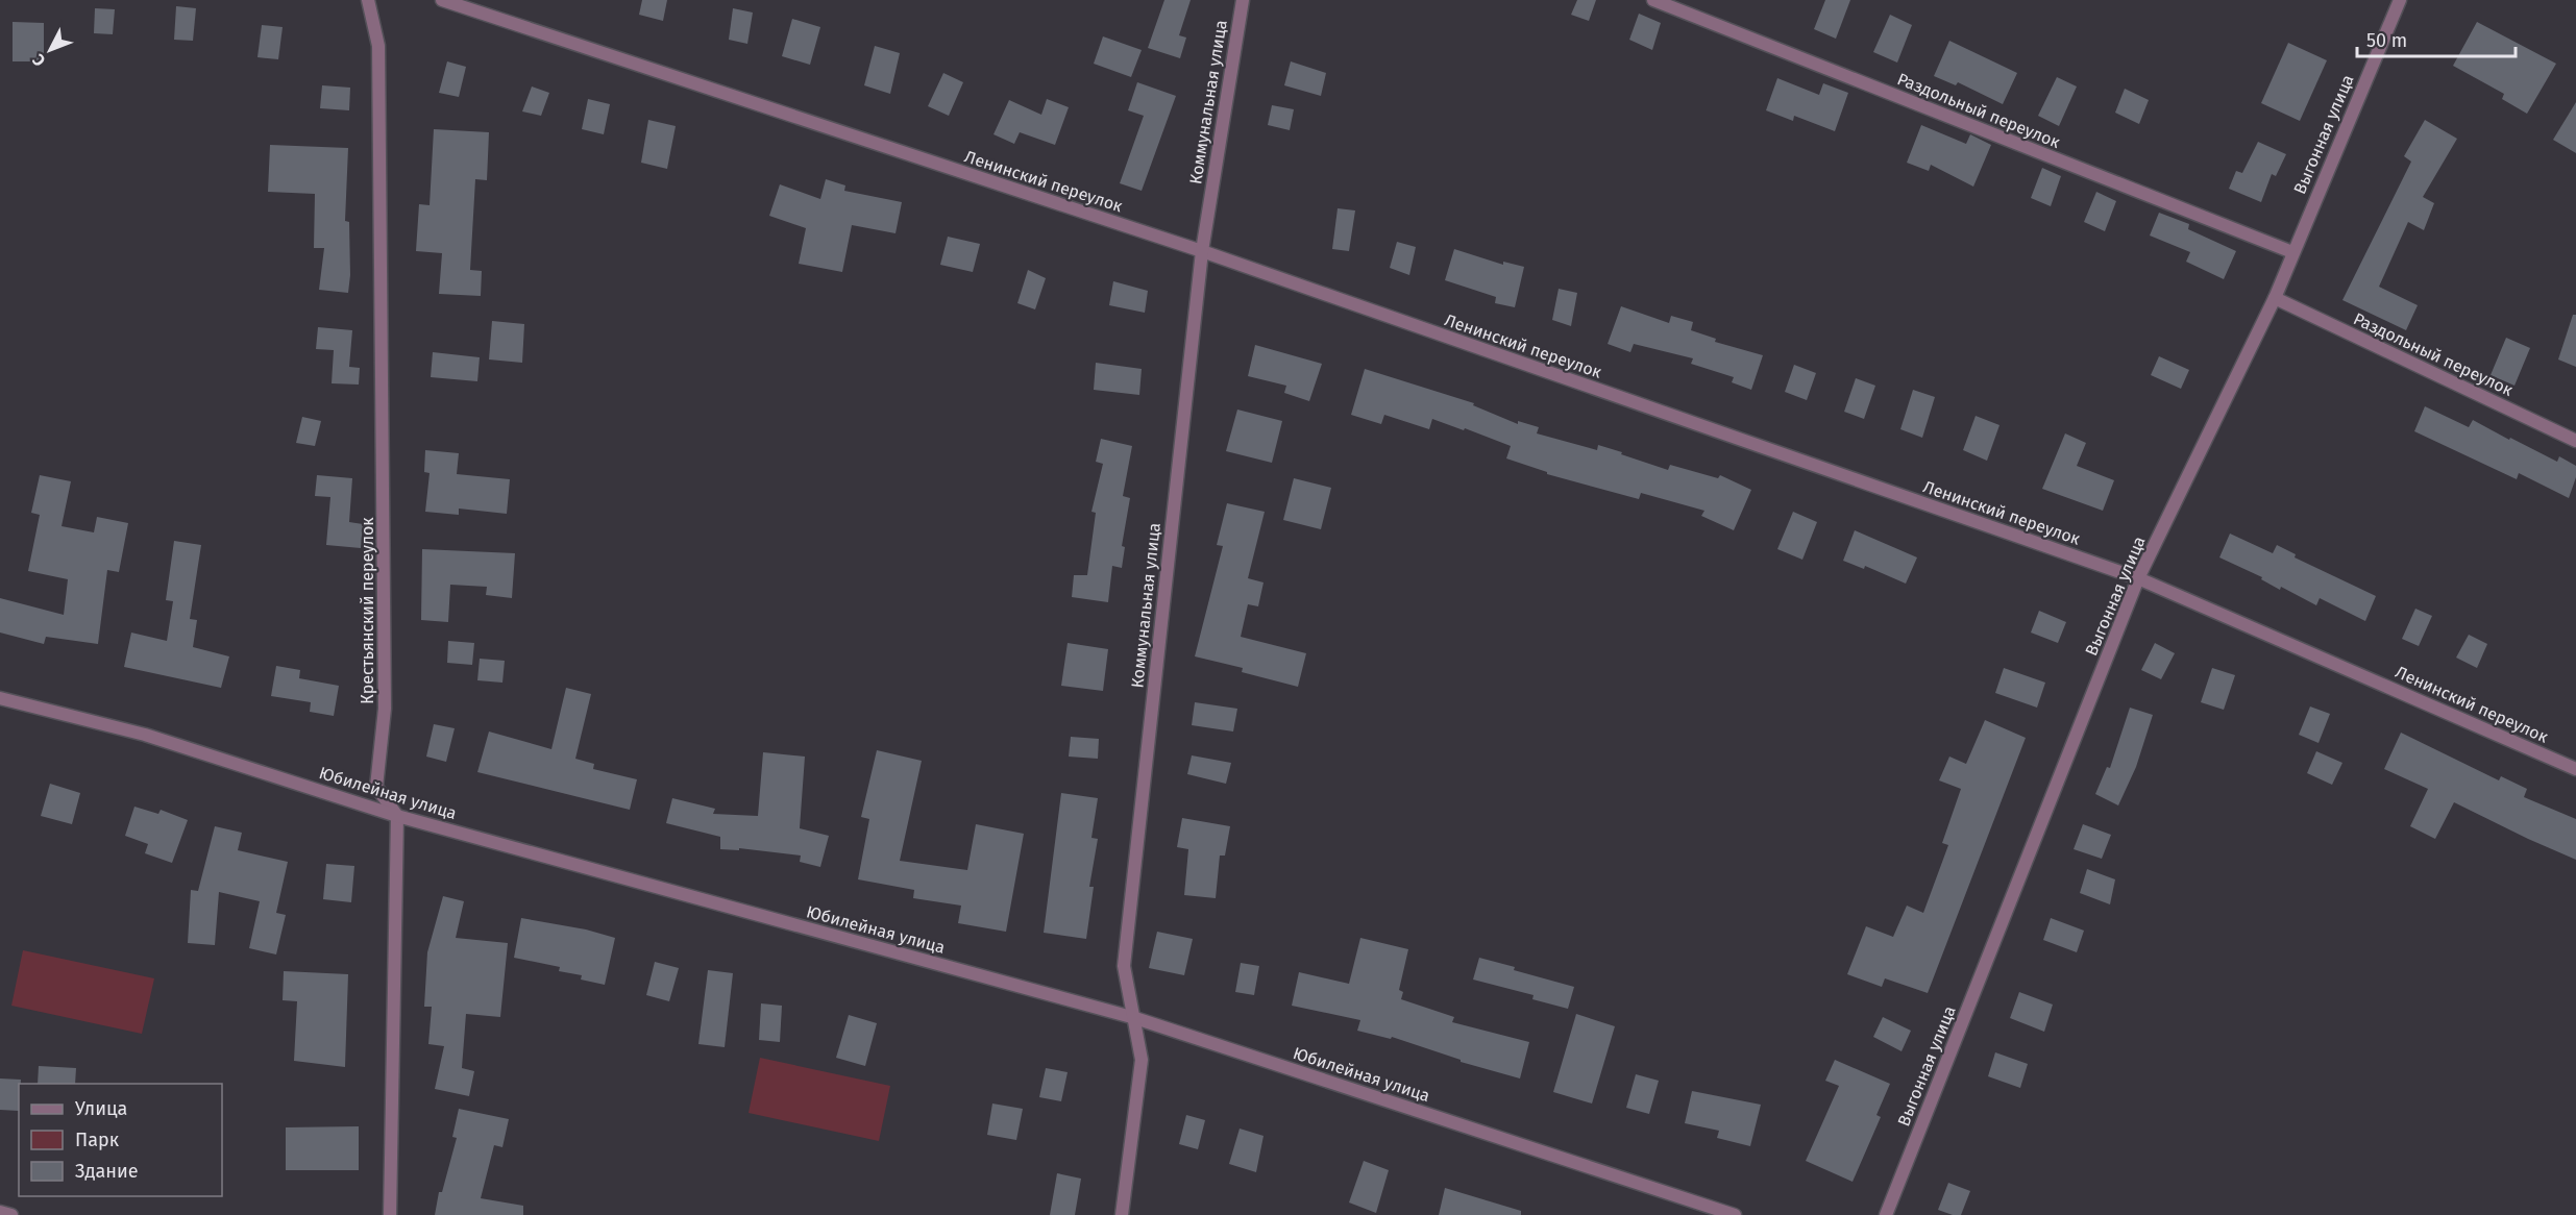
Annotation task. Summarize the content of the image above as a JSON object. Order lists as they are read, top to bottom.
{
  "streets": {
    "street": [
      "Коммунальная улица",
      "Раздольный переулок",
      "Выгонная улица",
      "Ленинский переулок",
      "Крестьянский переулок",
      "Юбилейная улица"
    ]
  },
  "crossings": [
    ["Коммунальная улица", "Ленинский переулок"],
    ["Коммунальная улица", "Юбилейная улица"],
    ["Раздольный переулок", "Выгонная улица"],
    ["Выгонная улица", "Ленинский переулок"],
    ["Крестьянский переулок", "Юбилейная улица"]
  ],
  "legend": ["Улица", "Парк", "Здание"],
  "scale_bar": "50 m",
  "north": "bottom left"
}
